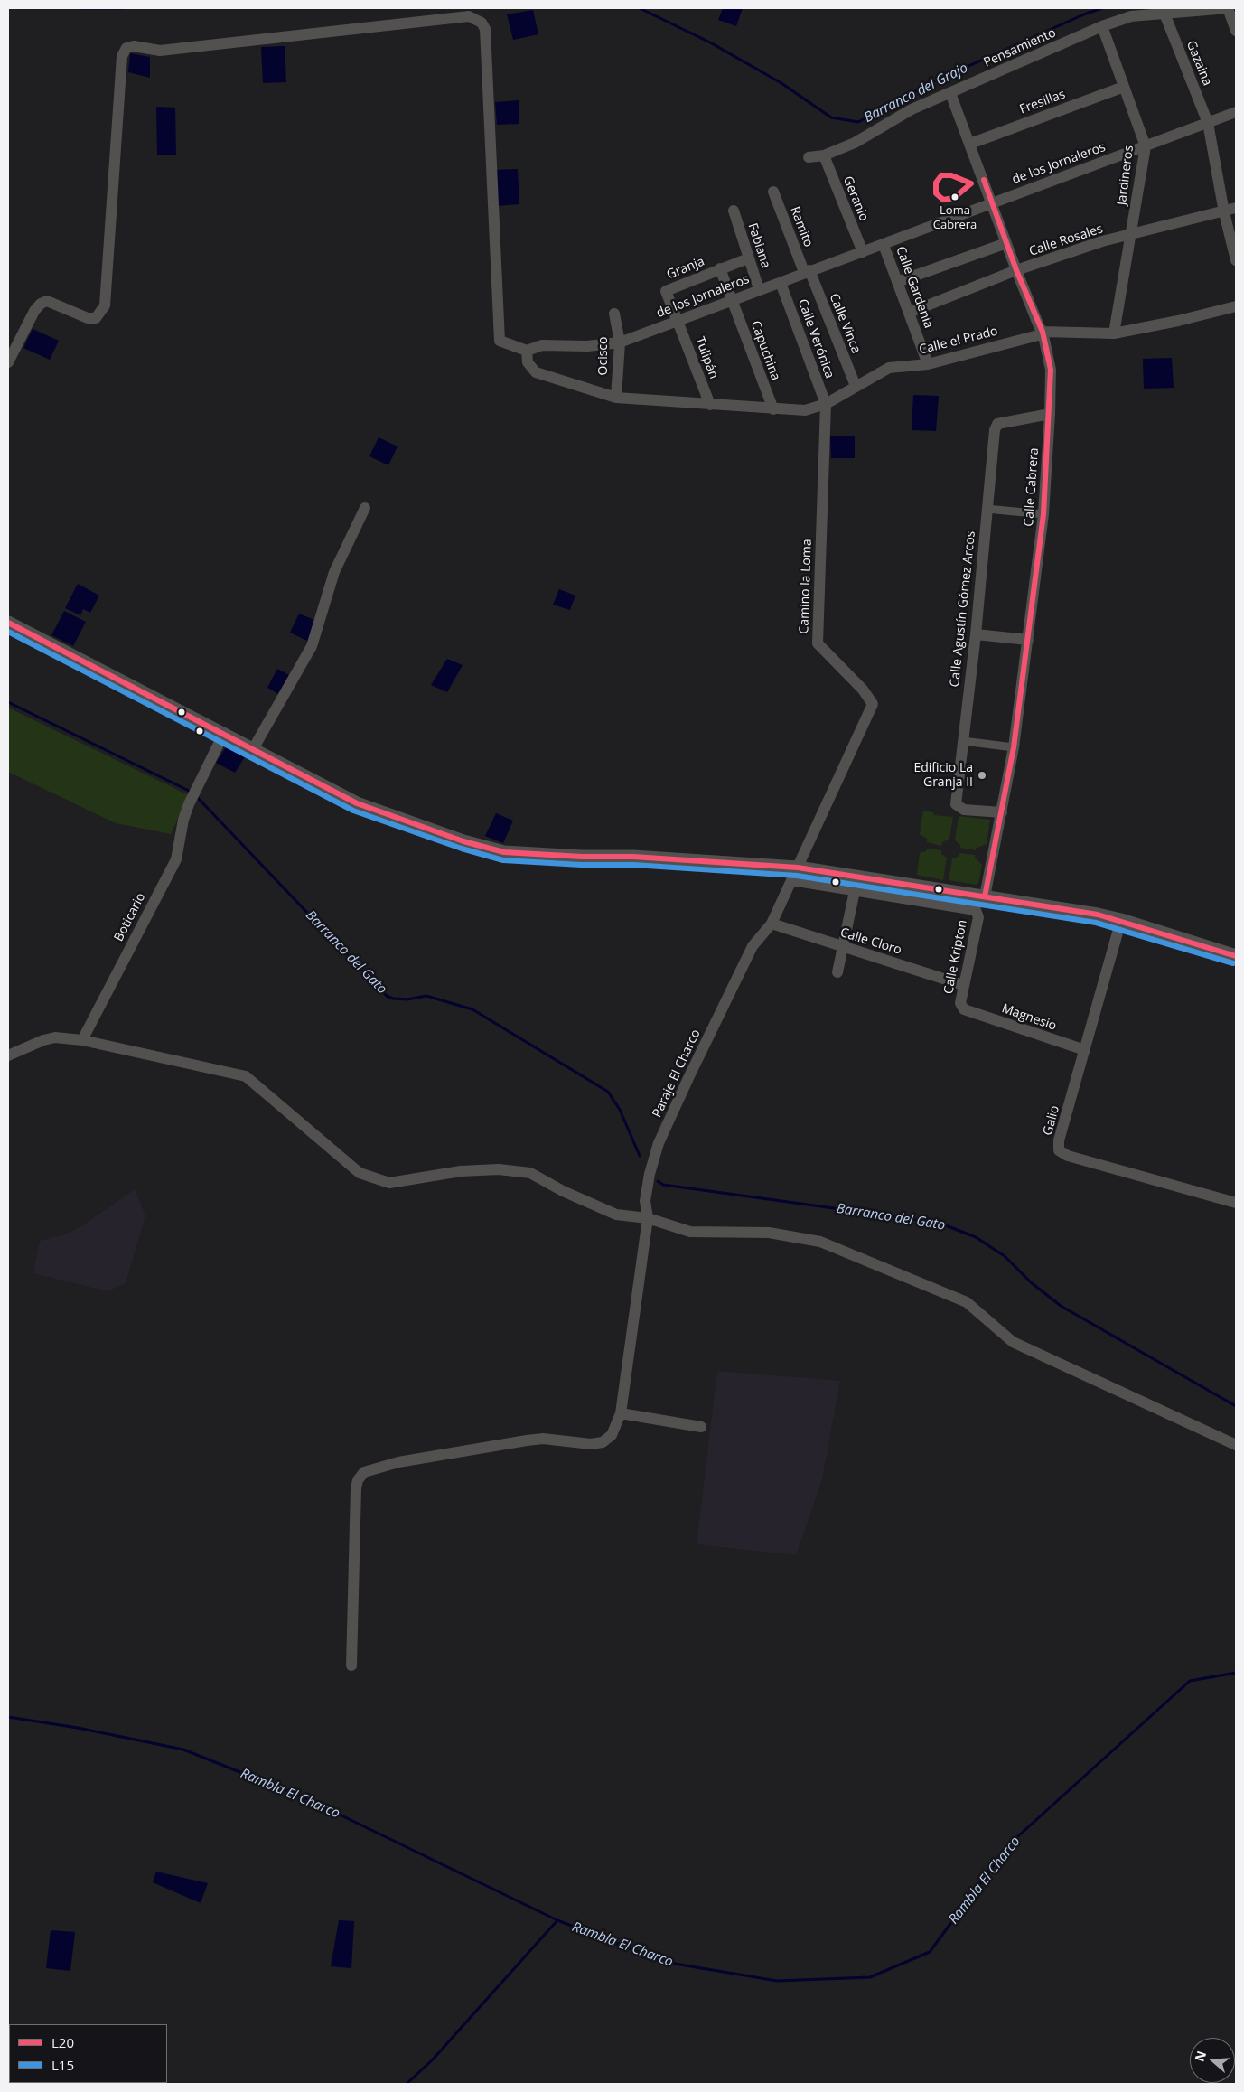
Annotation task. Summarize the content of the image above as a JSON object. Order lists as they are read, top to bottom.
{
  "streets": {
    "street": [
      "Pensamiento",
      "Gazaina",
      "Fresillas",
      "de los Jornaleros",
      "Jardineros",
      "Geranio",
      "Ramito",
      "Calle Rosales",
      "Fabiana",
      "Granja",
      "Calle Gardenia",
      "Calle Vinca",
      "Calle Verónica",
      "Calle el Prado",
      "Capuchina",
      "Ocisco",
      "Tulipán",
      "Calle Cabrera",
      "Camino la Loma",
      "Calle Agustín Gómez Arcos",
      "Boticario",
      "Calle Cloro",
      "Calle Kripton",
      "Magnesio",
      "Paraje El Charco",
      "Galio"
    ]
  },
  "crossings": [
    ["Pensamiento", "Gazaina"],
    ["Pensamiento", "Jardineros"],
    ["Pensamiento", "Geranio"],
    ["Pensamiento", "Calle Cabrera"],
    ["Gazaina", "de los Jornaleros"],
    ["Gazaina", "Calle Rosales"],
    ["Fresillas", "Jardineros"],
    ["Fresillas", "Calle Cabrera"],
    ["de los Jornaleros", "Jardineros"],
    ["de los Jornaleros", "Geranio"],
    ["de los Jornaleros", "Ramito"],
    ["de los Jornaleros", "Fabiana"],
    ["de los Jornaleros", "Granja"],
    ["de los Jornaleros", "Calle Gardenia"],
    ["de los Jornaleros", "Calle Vinca"],
    ["de los Jornaleros", "Calle Verónica"],
    ["de los Jornaleros", "Calle el Prado"],
    ["de los Jornaleros", "Capuchina"],
    ["de los Jornaleros", "Ocisco"],
    ["de los Jornaleros", "Tulipán"],
    ["de los Jornaleros", "Calle Cabrera"],
    ["Jardineros", "Calle Rosales"],
    ["Jardineros", "Calle el Prado"],
    ["Ramito", "Calle Vinca"],
    ["Calle Rosales", "Calle Gardenia"],
    ["Calle Rosales", "Calle Cabrera"],
    ["Fabiana", "Granja"],
    ["Granja", "Capuchina"],
    ["Granja", "Tulipán"],
    ["Calle Gardenia", "Calle el Prado"],
    ["Calle Vinca", "Calle el Prado"],
    ["Calle Verónica", "Calle el Prado"],
    ["Calle Verónica", "Camino la Loma"],
    ["Calle el Prado", "Capuchina"],
    ["Calle el Prado", "Ocisco"],
    ["Calle el Prado", "Tulipán"],
    ["Calle el Prado", "Calle Cabrera"],
    ["Calle el Prado", "Camino la Loma"],
    ["Calle Cabrera", "Calle Agustín Gómez Arcos"],
    ["Camino la Loma", "Paraje El Charco"],
    ["Calle Cloro", "Calle Kripton"],
    ["Calle Cloro", "Paraje El Charco"],
    ["Calle Kripton", "Magnesio"],
    ["Magnesio", "Galio"]
  ],
  "water": ["Barranco del Grajo", "Barranco del Gato", "Rambla El Charco"],
  "places": ["Loma Cabrera", "Edificio La Granja II"],
  "lines": ["transit line L20", "transit line L15"],
  "legend": ["L20", "L15"],
  "north": "left"
}
